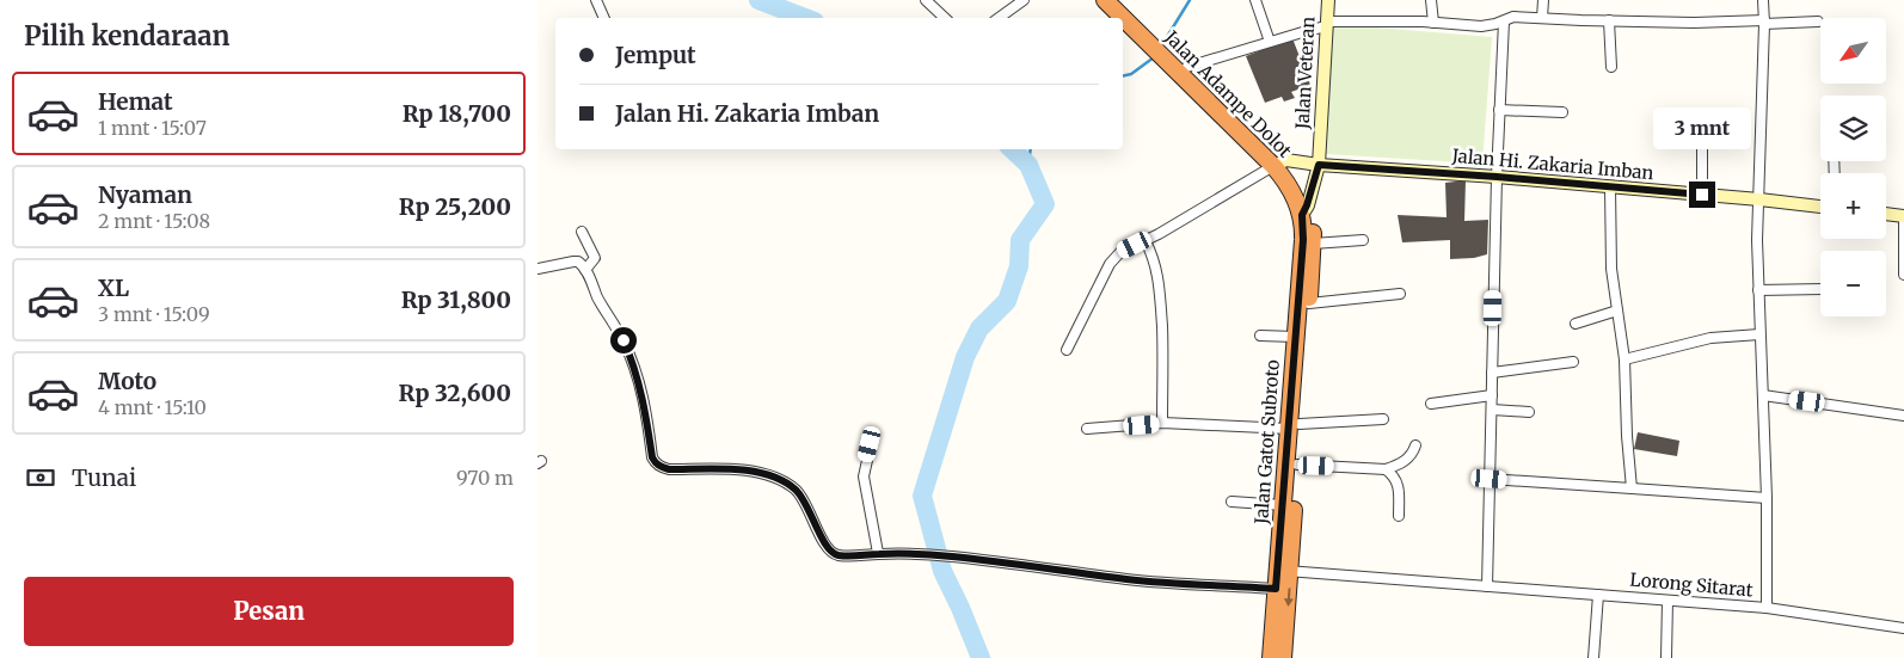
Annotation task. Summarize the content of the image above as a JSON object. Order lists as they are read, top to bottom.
{
  "streets": {
    "highway": ["Jalan Adampe Dolot", "Jalan Gatot Subroto"],
    "main road": ["Jalan Veteran", "Jalan Hi. Zakaria Imban"],
    "street": ["Lorong Sitarat"]
  },
  "crossings": [
    ["Jalan Veteran", "Jalan Adampe Dolot"],
    ["Jalan Veteran", "Jalan Hi. Zakaria Imban"],
    ["Jalan Veteran", "Jalan Gatot Subroto"],
    ["Jalan Adampe Dolot", "Jalan Hi. Zakaria Imban"],
    ["Jalan Adampe Dolot", "Jalan Gatot Subroto"],
    ["Jalan Hi. Zakaria Imban", "Lorong Sitarat"],
    ["Jalan Gatot Subroto", "Lorong Sitarat"]
  ],
  "north": "bottom left",
  "page": {
    "heading": "Pilih kendaraan",
    "map_buttons": ["+", "−"],
    "banner": ["Jemput", "Jalan Hi. Zakaria Imban"],
    "list": [
      {
        "name": "Hemat",
        "note": "1 mnt · 15:07",
        "value": "Rp 18,700"
      },
      {
        "name": "Nyaman",
        "note": "2 mnt · 15:08",
        "value": "Rp 25,200"
      },
      {
        "name": "XL",
        "note": "3 mnt · 15:09",
        "value": "Rp 31,800"
      },
      {
        "name": "Moto",
        "note": "4 mnt · 15:10",
        "value": "Rp 32,600"
      }
    ],
    "bubble": "3 mnt",
    "pay": ["Tunai", "970 m"],
    "buttons": "Pesan"
  }
}
